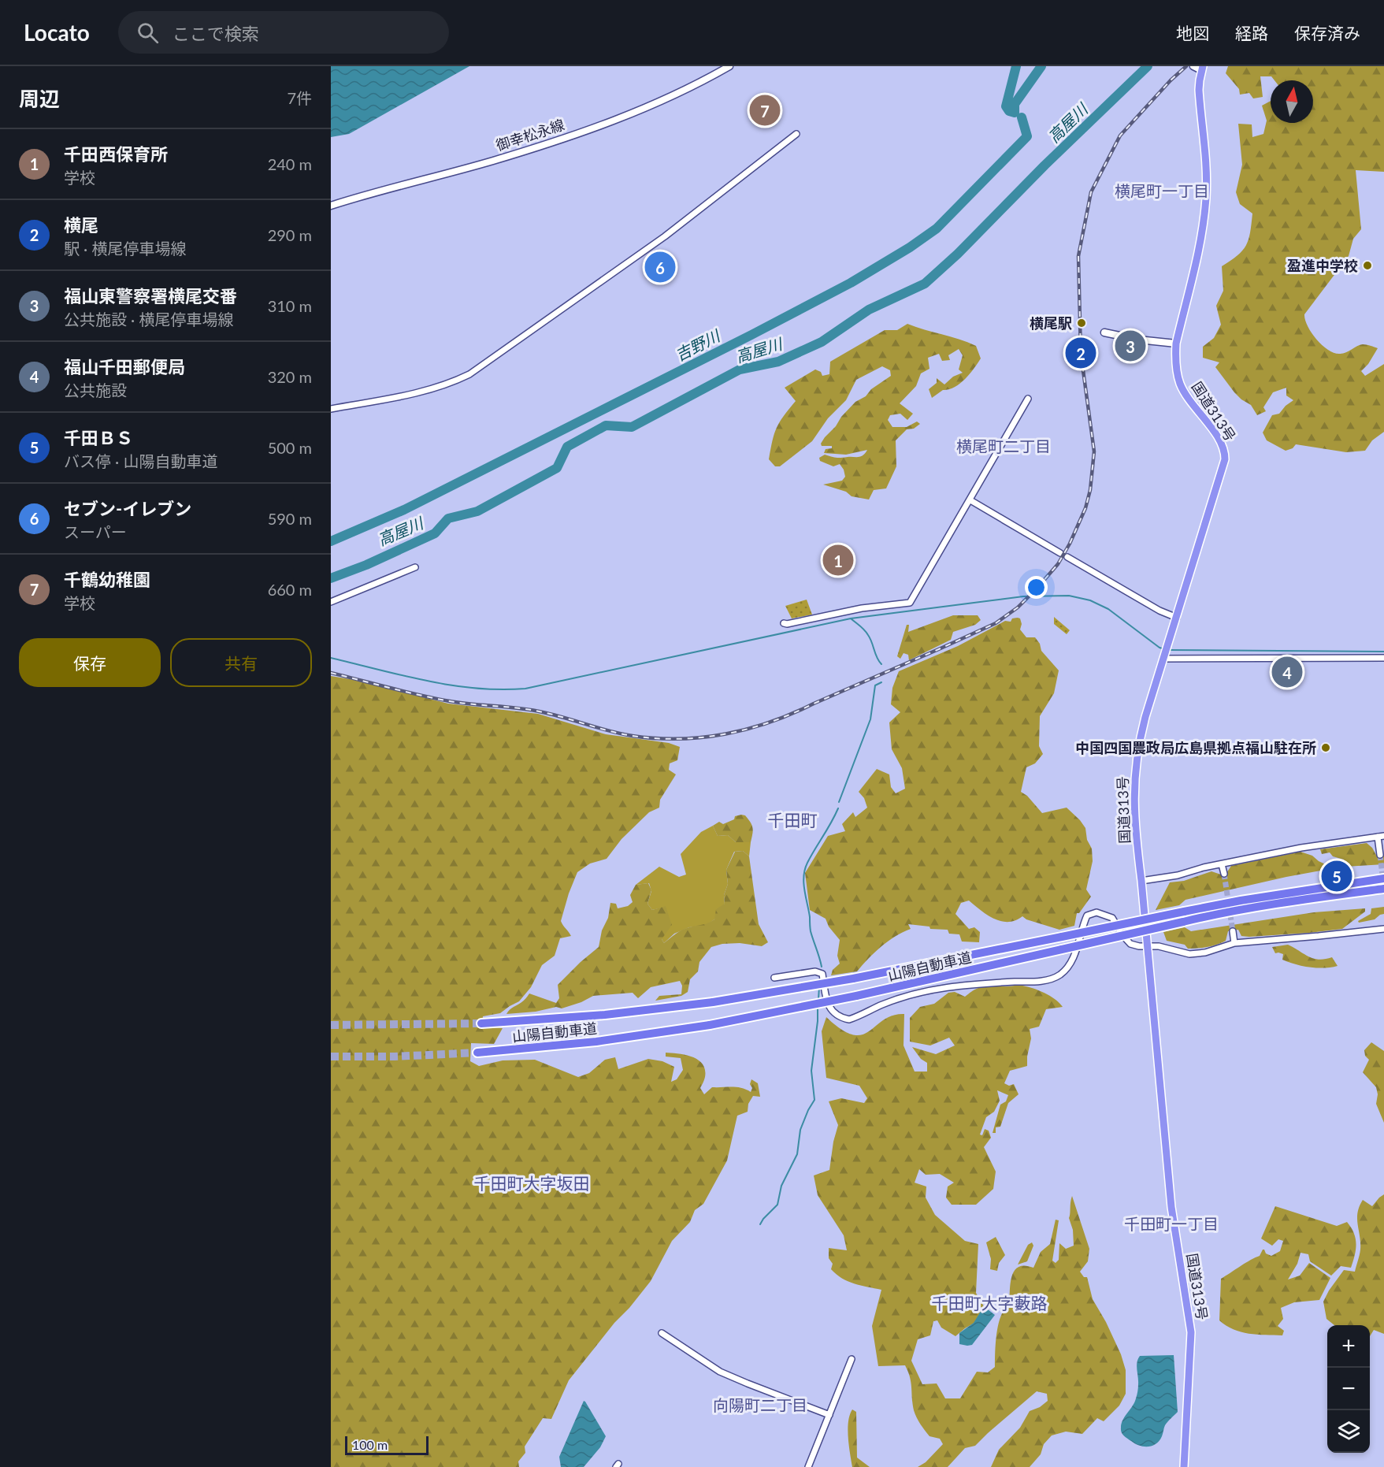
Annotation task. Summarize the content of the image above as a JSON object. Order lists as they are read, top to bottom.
{
  "streets": {
    "highway": ["国道313号", "山陽自動車道"],
    "main road": ["御幸松永線"]
  },
  "districts": [
    "横尾町一丁目",
    "横尾町二丁目",
    "千田町",
    "千田町大字坂田",
    "千田町一丁目",
    "千田町大字藪路",
    "向陽町二丁目"
  ],
  "water": ["高屋川", "吉野川"],
  "places": ["盈進中学校", "横尾駅", "中国四国農政局広島県拠点福山駐在所"],
  "scale_bar": "100 m",
  "north": "top",
  "page": {
    "header": "Locato",
    "search": "ここで検索",
    "nav": ["地図", "経路", "保存済み"],
    "heading": ["周辺", "7件"],
    "pins": [
      "7",
      "6",
      "3",
      "2",
      "1",
      "4",
      "5"
    ],
    "list": [
      {
        "mark": "1",
        "name": "千田西保育所",
        "note": "学校",
        "value": "240 m"
      },
      {
        "mark": "2",
        "name": "横尾",
        "note": "駅 · 横尾停車場線",
        "value": "290 m"
      },
      {
        "mark": "3",
        "name": "福山東警察署横尾交番",
        "note": "公共施設 · 横尾停車場線",
        "value": "310 m"
      },
      {
        "mark": "4",
        "name": "福山千田郵便局",
        "note": "公共施設",
        "value": "320 m"
      },
      {
        "mark": "5",
        "name": "千田ＢＳ",
        "note": "バス停 · 山陽自動車道",
        "value": "500 m"
      },
      {
        "mark": "6",
        "name": "セブン-イレブン",
        "note": "スーパー",
        "value": "590 m"
      },
      {
        "mark": "7",
        "name": "千鶴幼稚園",
        "note": "学校",
        "value": "660 m"
      }
    ],
    "buttons": ["保存", "共有"],
    "map_buttons": ["+", "−"],
    "scale": "100 m"
  }
}
